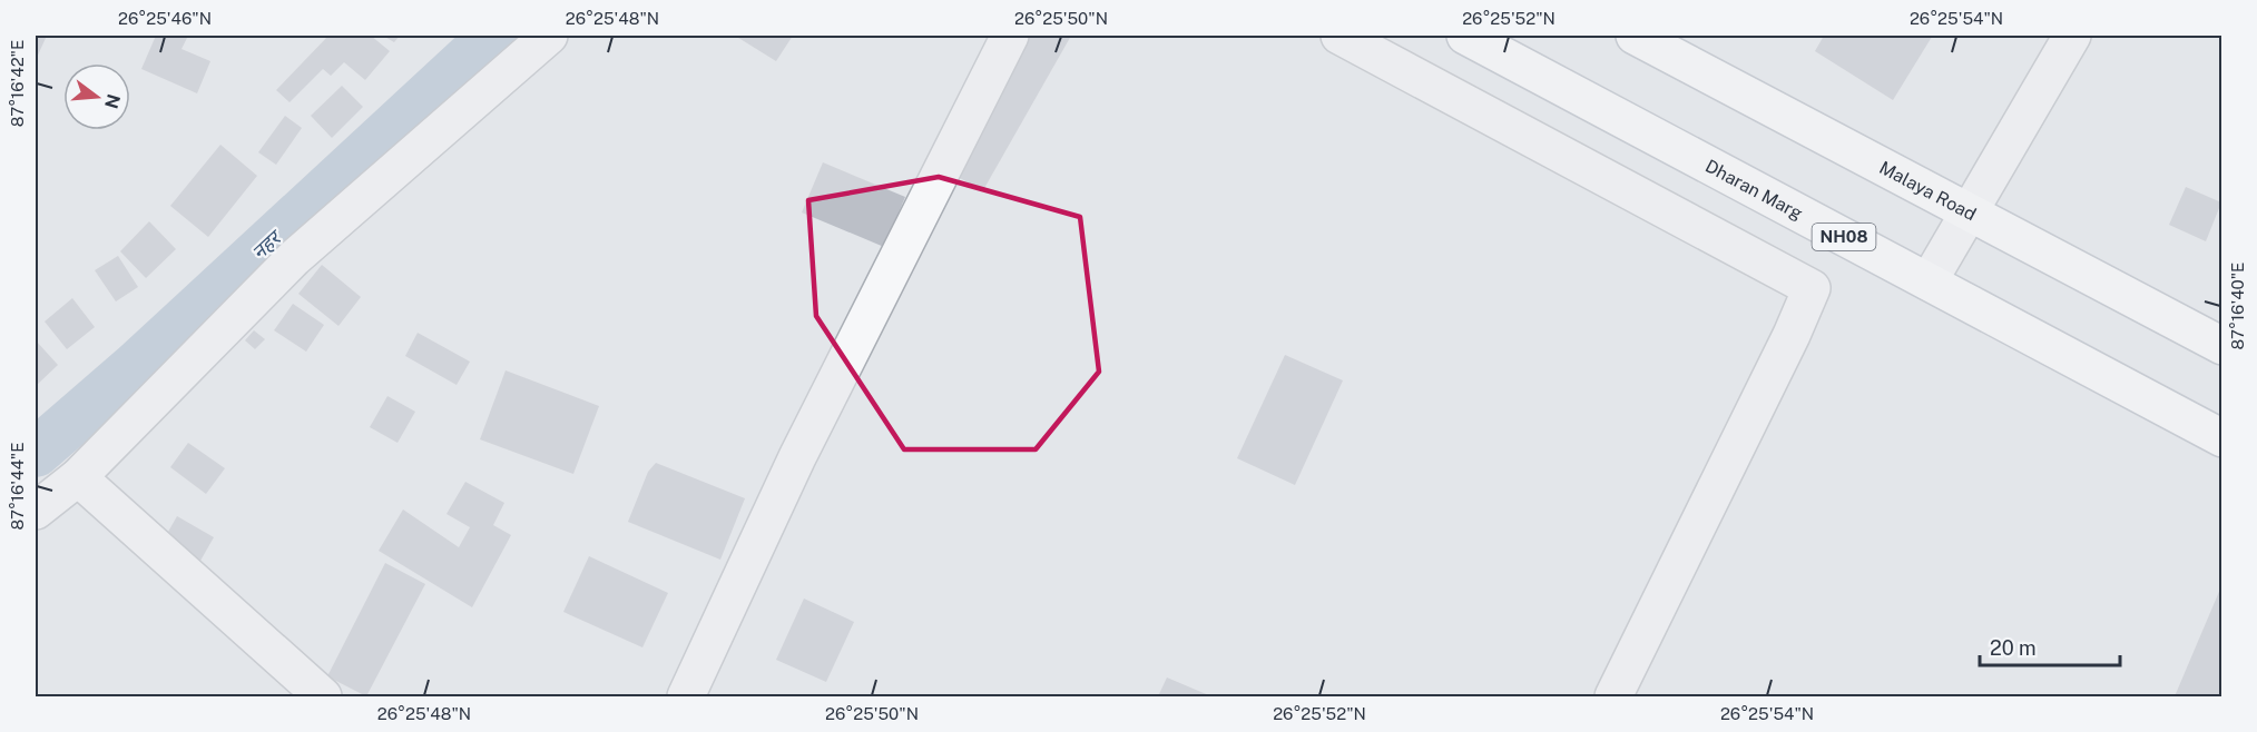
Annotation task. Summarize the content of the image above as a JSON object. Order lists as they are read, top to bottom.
{
  "streets": {
    "main road": ["Dharan Marg", "Malaya Road", "NH08"]
  },
  "water": ["नहर"],
  "scale_bar": "20 m",
  "north": "right",
  "coordinates": [
    "26°25'46\"N",
    "26°25'48\"N",
    "26°25'50\"N",
    "26°25'52\"N",
    "26°25'54\"N",
    "87°16'42\"E",
    "87°16'40\"E",
    "87°16'44\"E"
  ]
}
